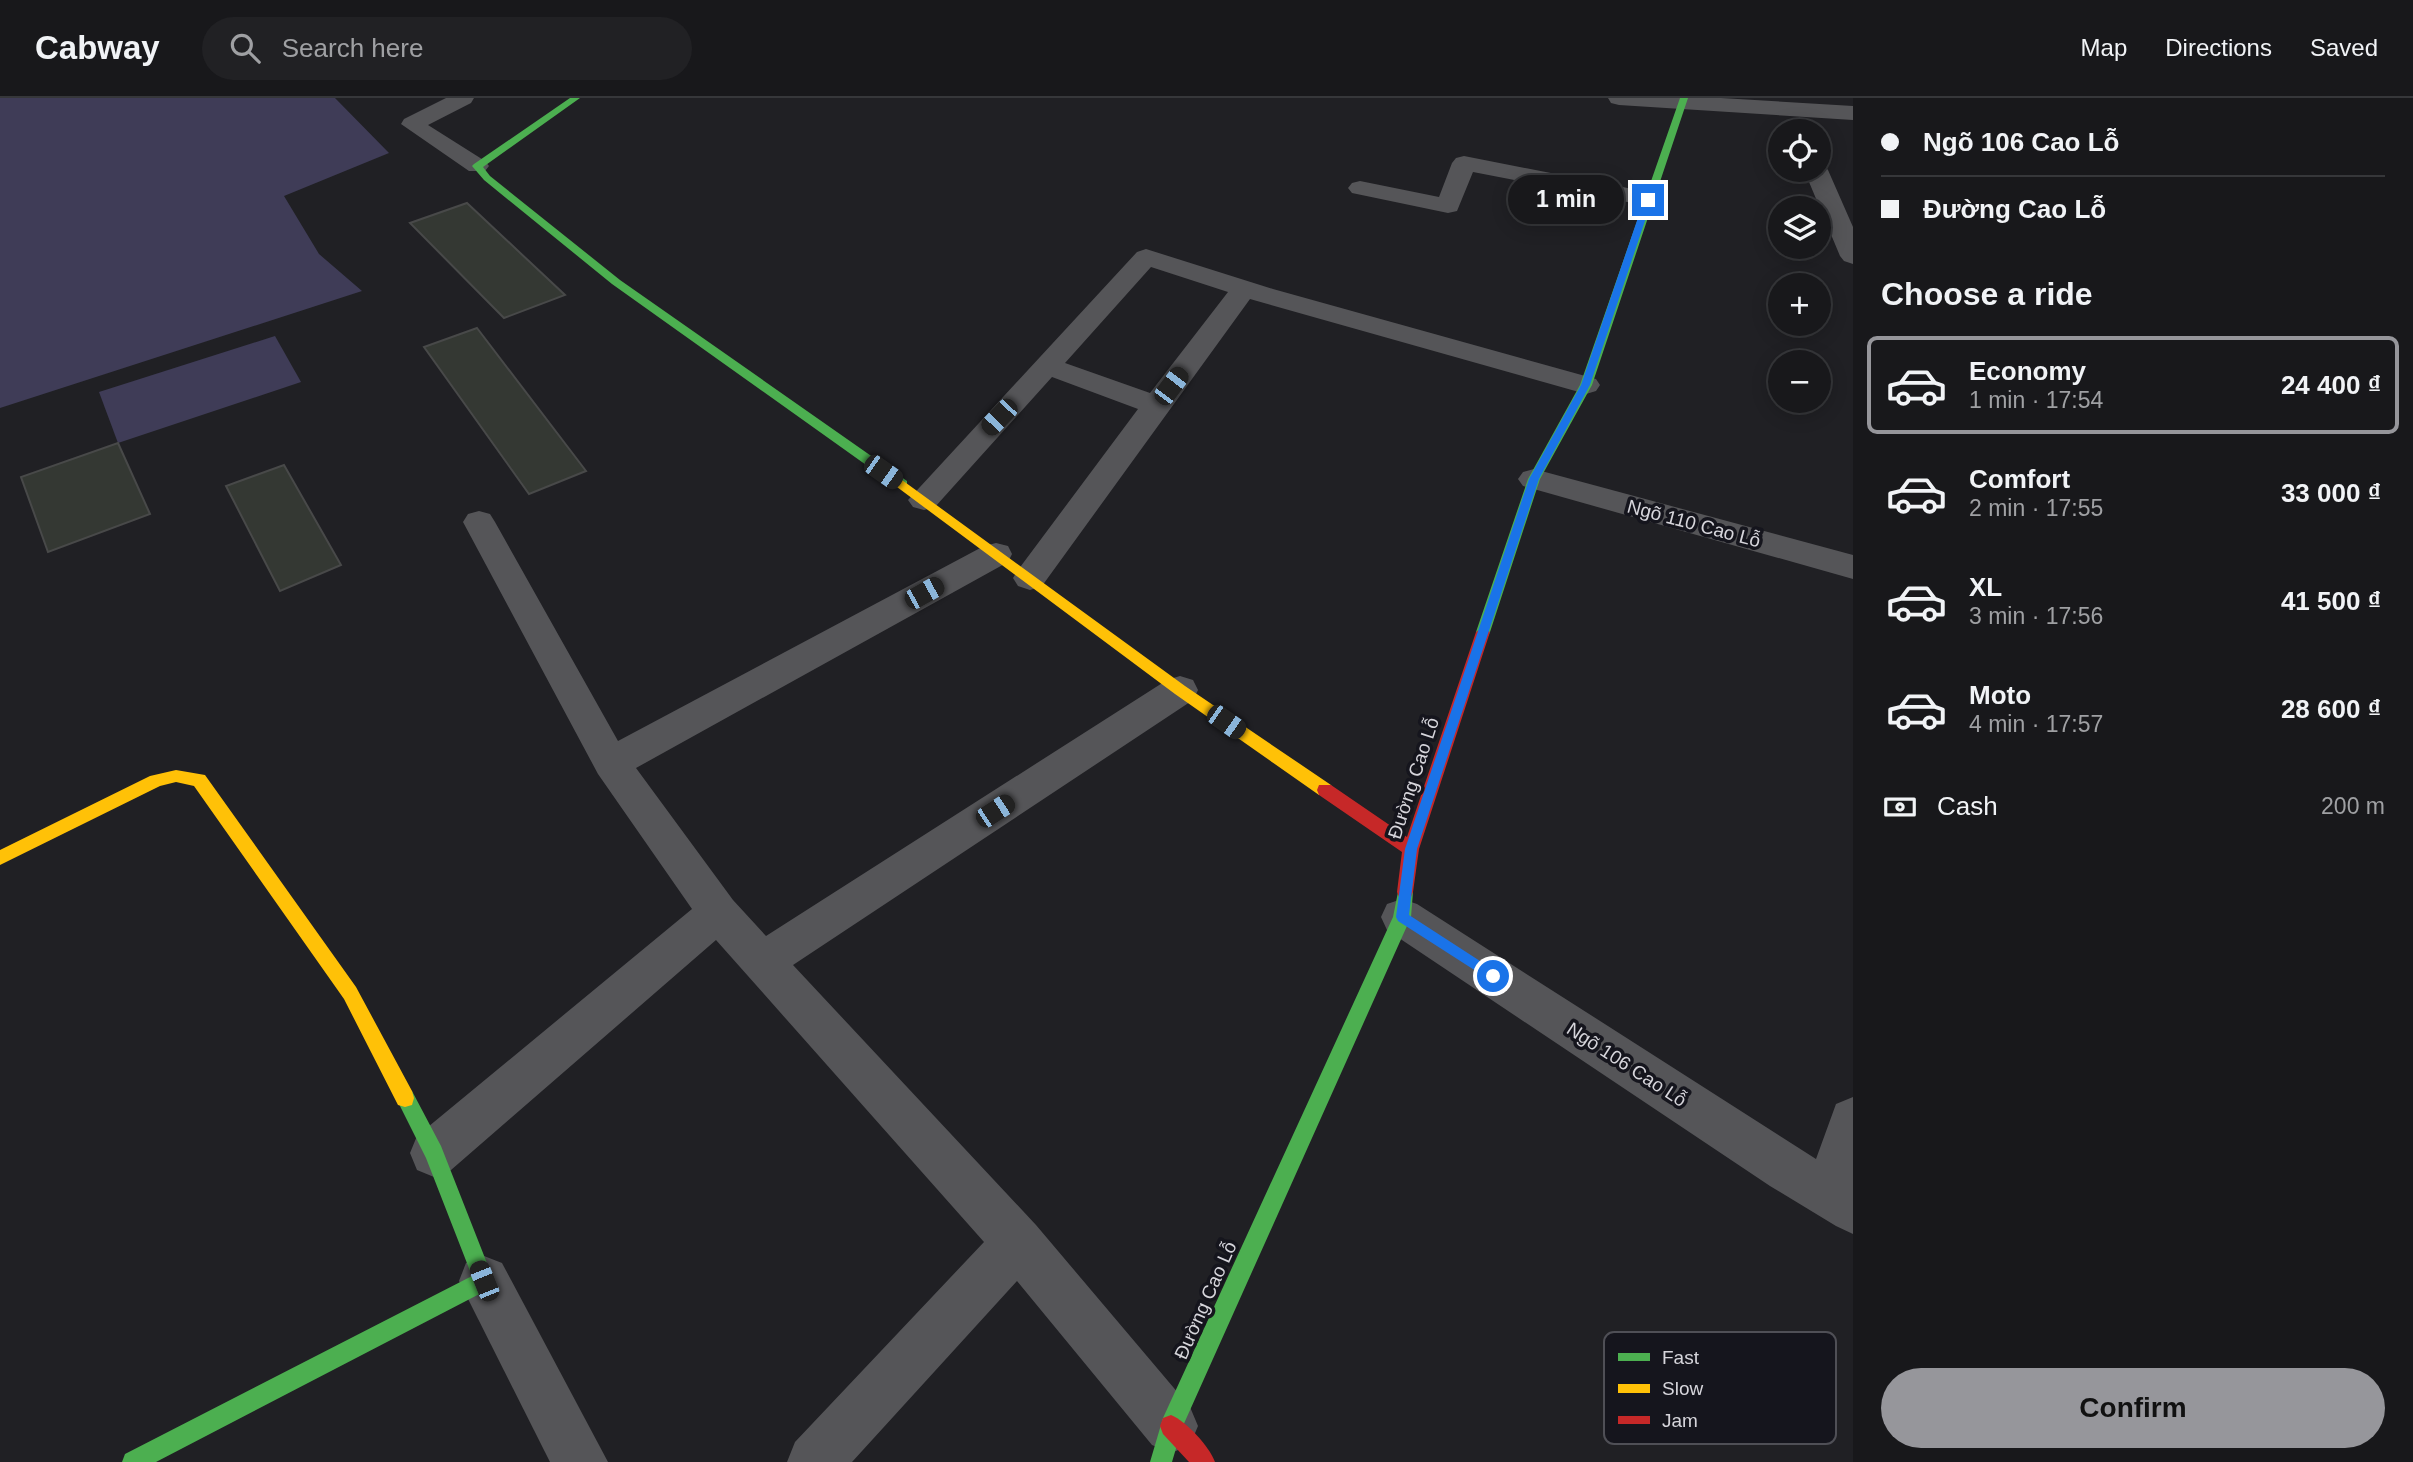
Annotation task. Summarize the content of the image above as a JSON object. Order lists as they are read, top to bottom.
{
  "streets": {
    "street": ["Ngõ 110 Cao Lỗ", "Đường Cao Lỗ", "Ngõ 106 Cao Lỗ"]
  },
  "crossings": [
    ["Ngõ 110 Cao Lỗ", "Đường Cao Lỗ"],
    ["Đường Cao Lỗ", "Ngõ 106 Cao Lỗ"]
  ],
  "legend": ["Fast", "Slow", "Jam"],
  "page": {
    "header": "Cabway",
    "search": "Search here",
    "nav": ["Map", "Directions", "Saved"],
    "banner": ["Ngõ 106 Cao Lỗ", "Đường Cao Lỗ"],
    "map_buttons": ["+", "−"],
    "bubble": "1 min",
    "heading": "Choose a ride",
    "list": [
      {
        "name": "Economy",
        "note": "1 min · 17:54",
        "value": "24 400 ₫"
      },
      {
        "name": "Comfort",
        "note": "2 min · 17:55",
        "value": "33 000 ₫"
      },
      {
        "name": "XL",
        "note": "3 min · 17:56",
        "value": "41 500 ₫"
      },
      {
        "name": "Moto",
        "note": "4 min · 17:57",
        "value": "28 600 ₫"
      }
    ],
    "pay": ["Cash", "200 m"],
    "buttons": "Confirm"
  }
}
